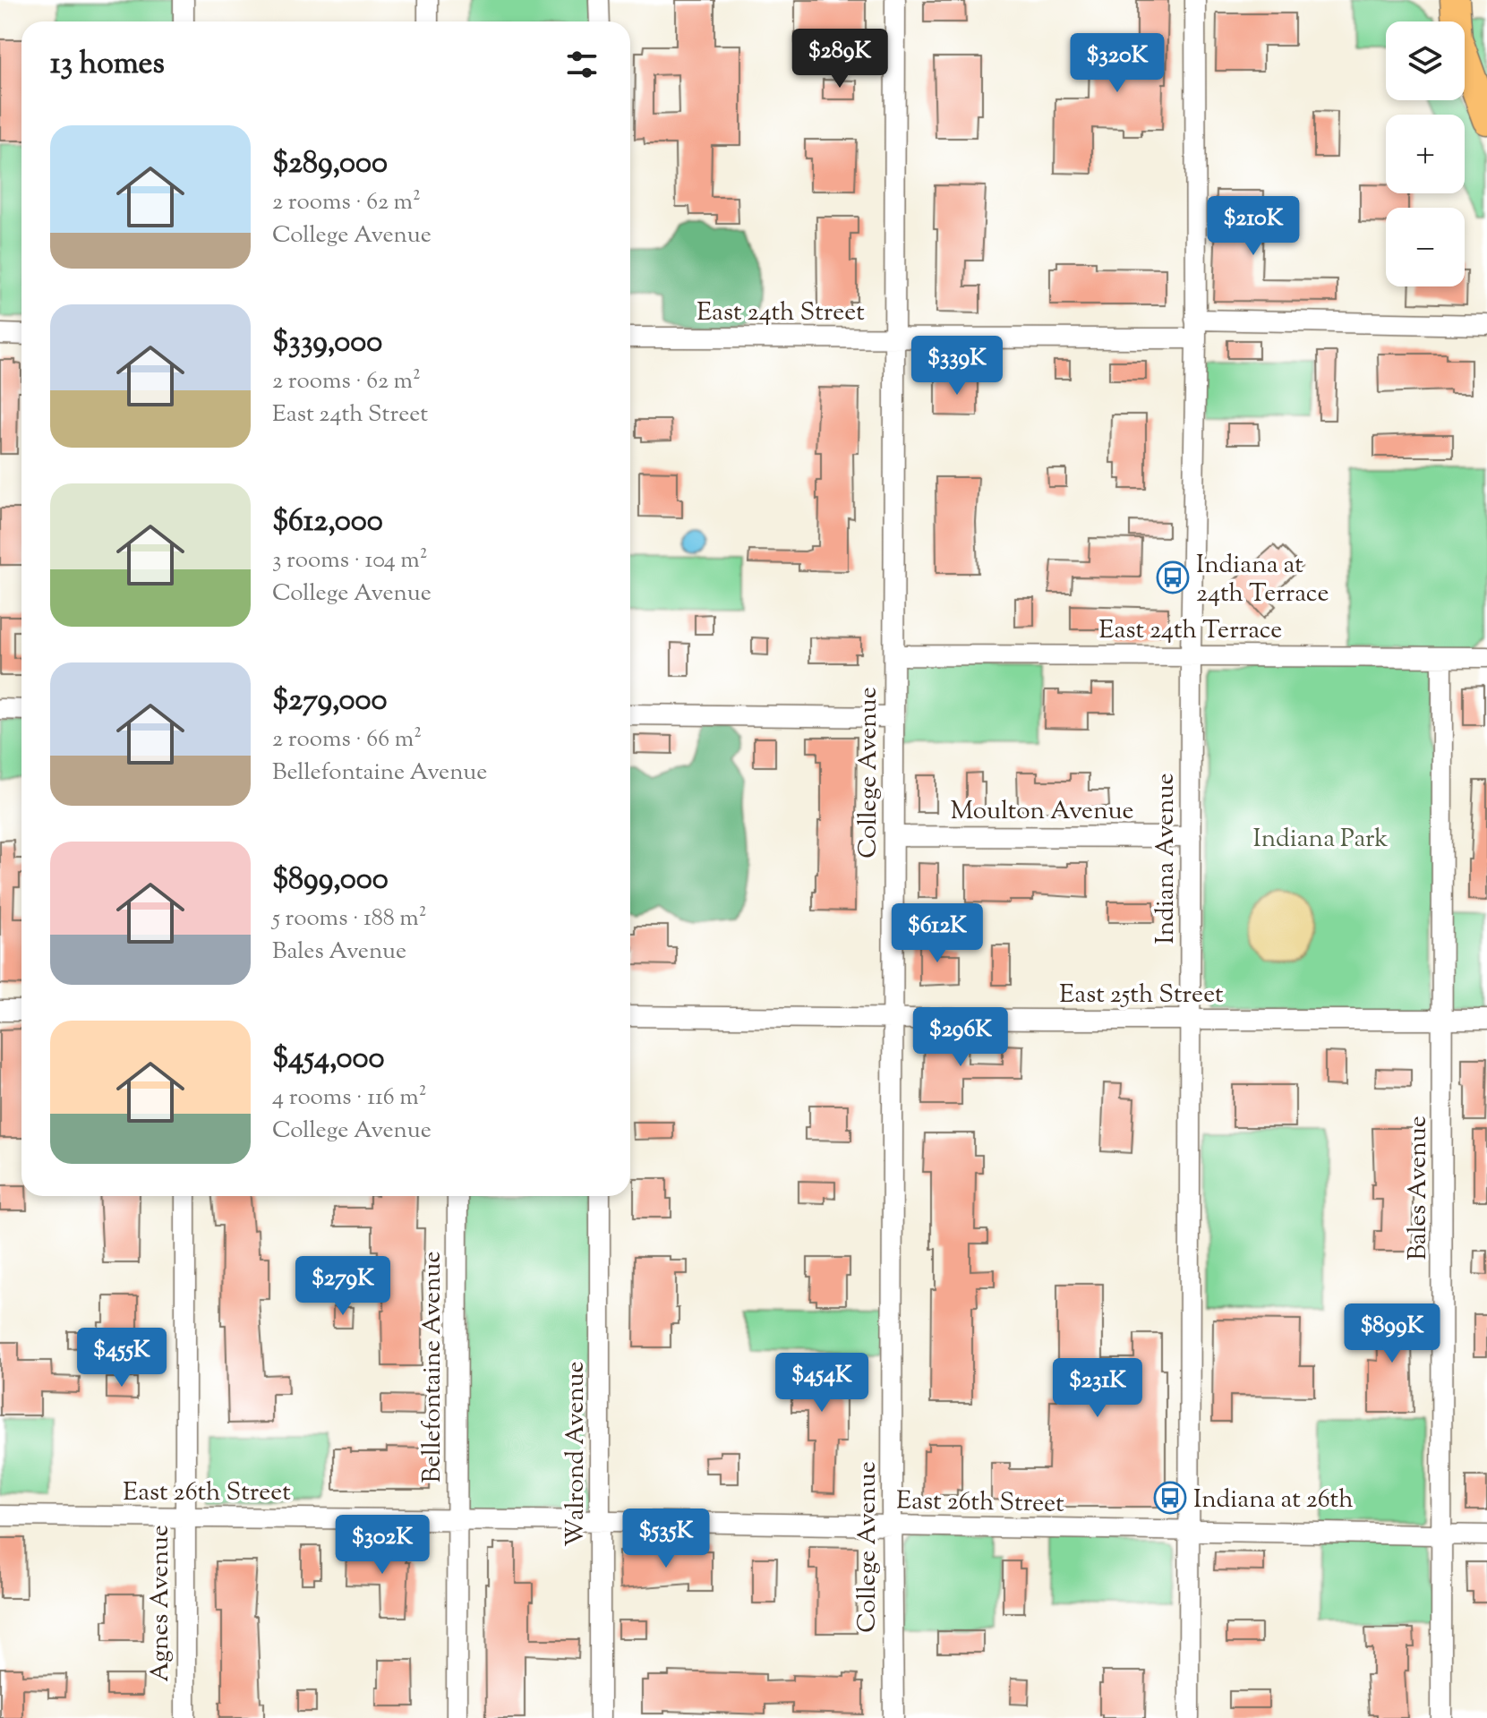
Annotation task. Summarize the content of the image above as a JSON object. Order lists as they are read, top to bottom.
{
  "streets": {
    "street": [
      "East 24th Street",
      "East 24th Terrace",
      "College Avenue",
      "Moulton Avenue",
      "Indiana Avenue",
      "East 25th Street",
      "Bales Avenue",
      "Bellefontaine Avenue",
      "Walrond Avenue",
      "East 26th Street",
      "Agnes Avenue"
    ]
  },
  "crossings": [
    ["East 24th Street", "College Avenue"],
    ["East 24th Street", "Indiana Avenue"],
    ["East 24th Terrace", "College Avenue"],
    ["East 24th Terrace", "Indiana Avenue"],
    ["East 24th Terrace", "Bales Avenue"],
    ["College Avenue", "Moulton Avenue"],
    ["College Avenue", "East 25th Street"],
    ["College Avenue", "East 26th Street"],
    ["Moulton Avenue", "Indiana Avenue"],
    ["Indiana Avenue", "East 25th Street"],
    ["Indiana Avenue", "East 26th Street"],
    ["East 25th Street", "Bales Avenue"],
    ["Bales Avenue", "East 26th Street"],
    ["Bellefontaine Avenue", "East 26th Street"],
    ["Walrond Avenue", "East 26th Street"],
    ["East 26th Street", "Agnes Avenue"]
  ],
  "parks": ["Indiana Park"],
  "places": {
    "bus stop": ["Indiana at 24th Terrace", "Indiana at 26th"]
  },
  "page": {
    "map_buttons": ["+", "−"],
    "heading": "13 homes",
    "price": [
      "$289K",
      "$320K",
      "$210K",
      "$339K",
      "$612K",
      "$296K",
      "$279K",
      "$899K",
      "$455K",
      "$454K",
      "$231K",
      "$535K",
      "$302K"
    ],
    "list": [
      {
        "name": "$289,000",
        "note": "2 rooms · 62 m² · College Avenue"
      },
      {
        "name": "$339,000",
        "note": "2 rooms · 62 m² · East 24th Street"
      },
      {
        "name": "$612,000",
        "note": "3 rooms · 104 m² · College Avenue"
      },
      {
        "name": "$279,000",
        "note": "2 rooms · 66 m² · Bellefontaine Avenue"
      },
      {
        "name": "$899,000",
        "note": "5 rooms · 188 m² · Bales Avenue"
      },
      {
        "name": "$454,000",
        "note": "4 rooms · 116 m² · College Avenue"
      }
    ]
  }
}
